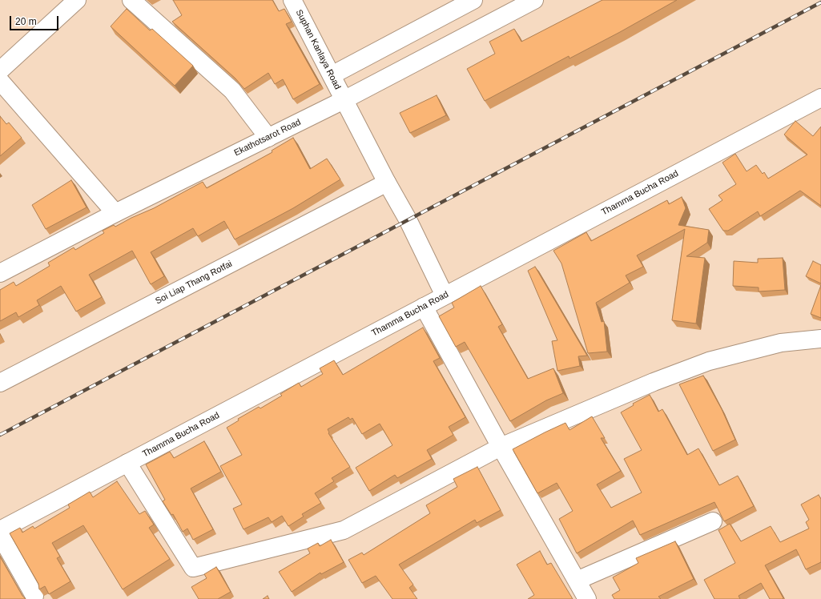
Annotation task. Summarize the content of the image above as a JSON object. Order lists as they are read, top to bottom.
{
  "streets": {
    "street": [
      "Suphan Kanlaya Road",
      "Ekathotsarot Road",
      "Thamma Bucha Road",
      "Soi Liap Thang Rotfai"
    ]
  },
  "crossings": [
    ["Suphan Kanlaya Road", "Ekathotsarot Road"],
    ["Suphan Kanlaya Road", "Thamma Bucha Road"],
    ["Suphan Kanlaya Road", "Soi Liap Thang Rotfai"]
  ],
  "scale_bar": "20 m"
}
